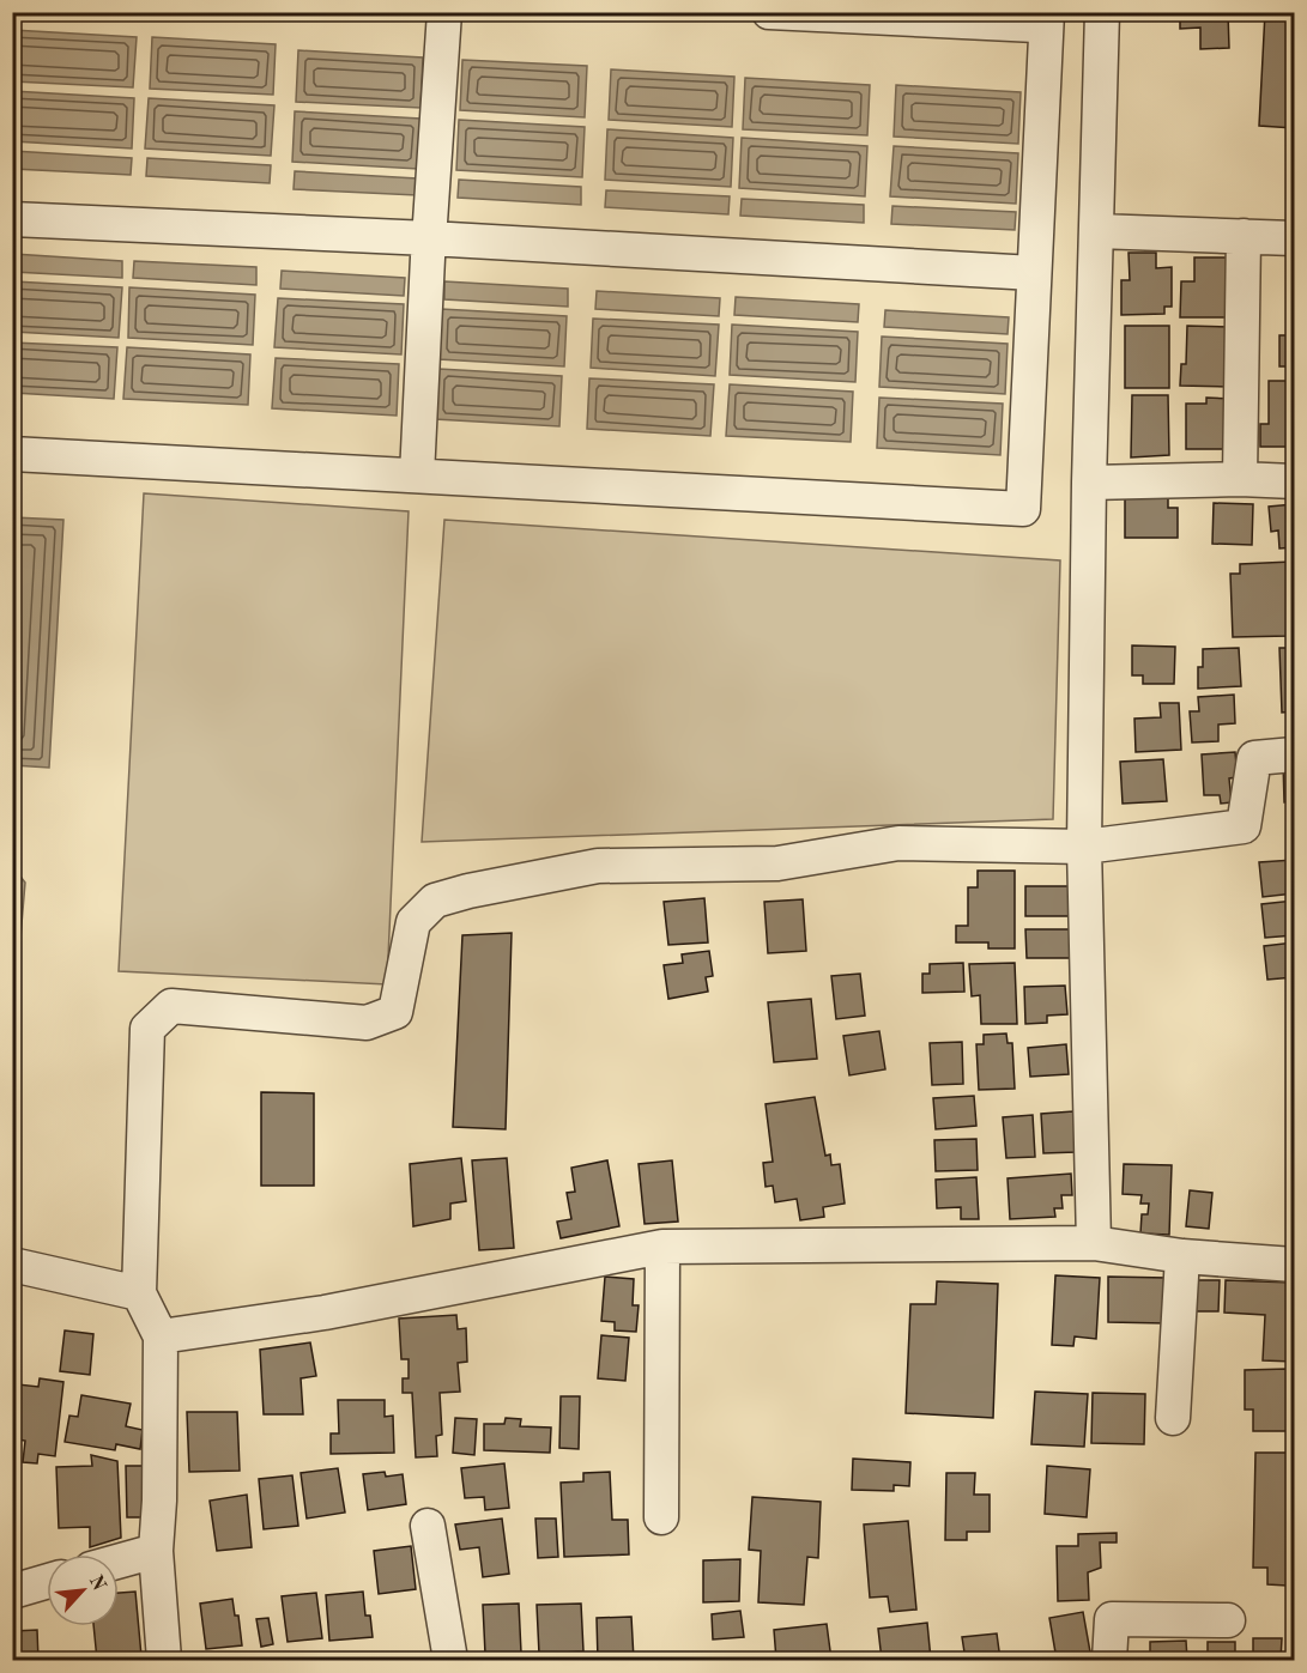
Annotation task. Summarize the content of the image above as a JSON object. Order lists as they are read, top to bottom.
{
  "north": "top right"
}
